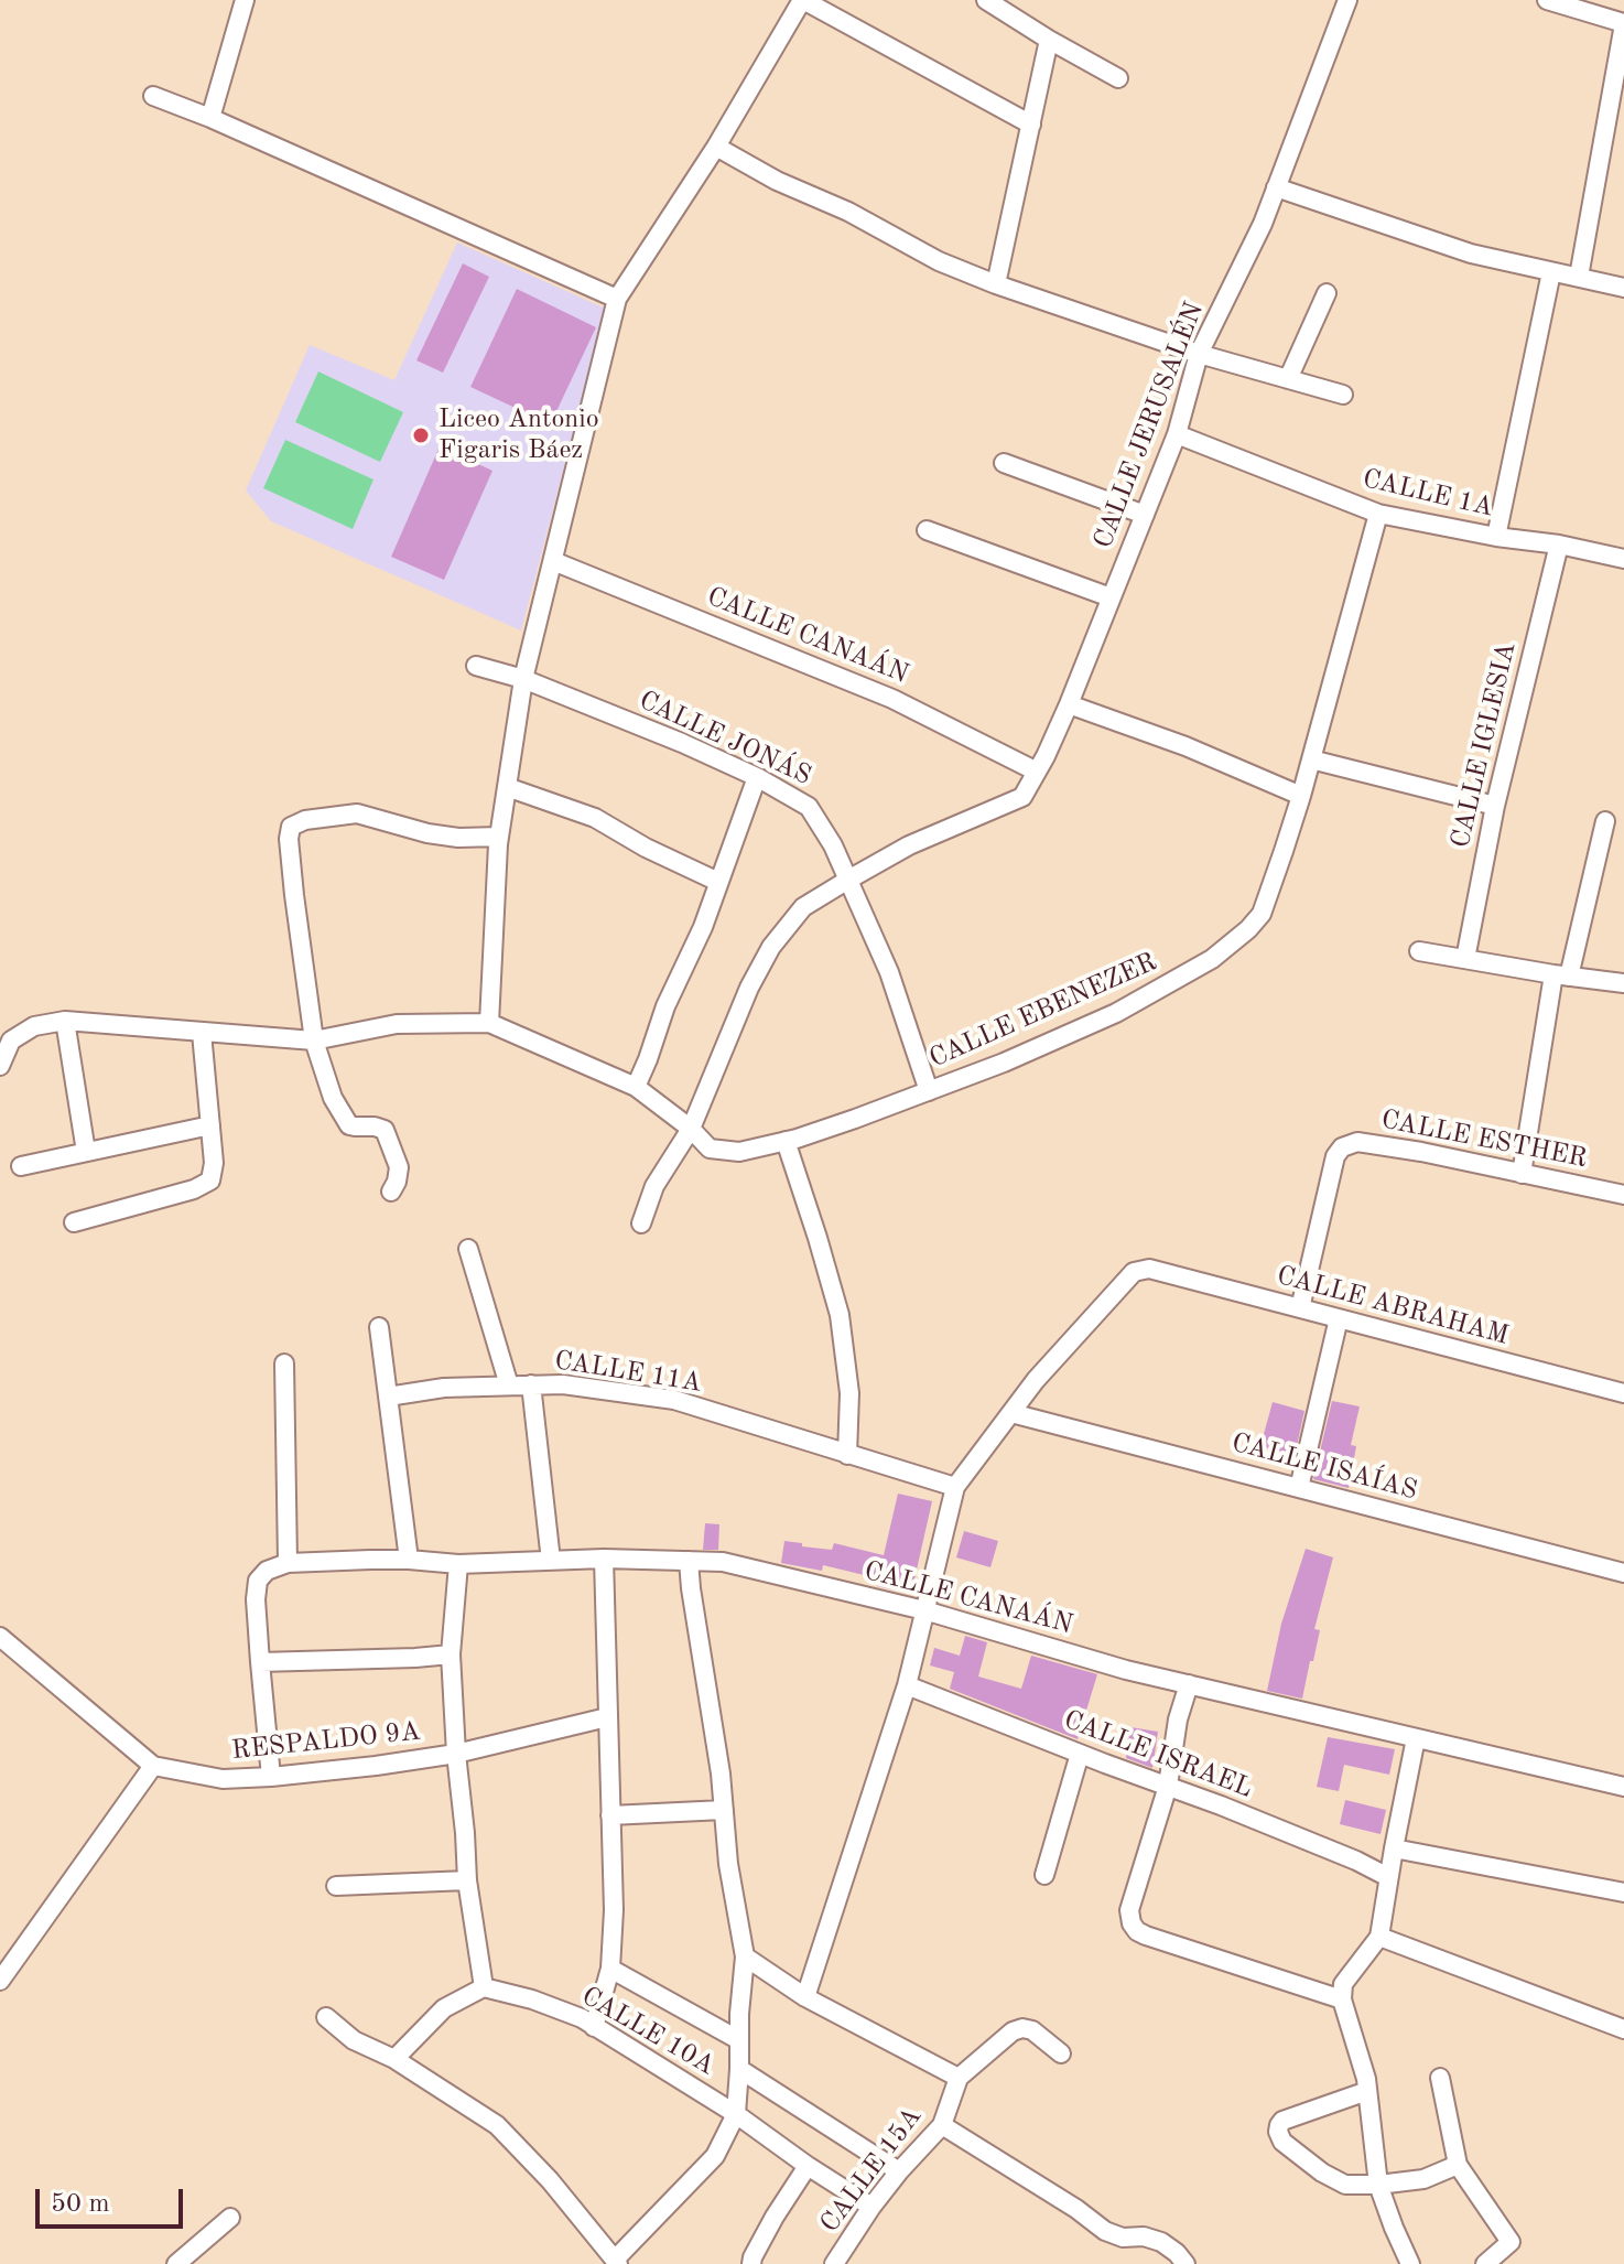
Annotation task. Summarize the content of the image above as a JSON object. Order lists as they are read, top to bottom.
{
  "streets": {
    "street": [
      "CALLE JERUSALÉN",
      "CALLE 1A",
      "CALLE CANAÁN",
      "CALLE JONÁS",
      "CALLE IGLESIA",
      "CALLE EBENEZER",
      "CALLE ESTHER",
      "CALLE ABRAHAM",
      "CALLE 11A",
      "CALLE ISAÍAS",
      "RESPALDO 9A",
      "CALLE ISRAEL",
      "CALLE 10A",
      "CALLE 15A"
    ]
  },
  "crossings": [
    ["CALLE JERUSALÉN", "CALLE 1A"],
    ["CALLE JERUSALÉN", "CALLE CANAÁN"],
    ["CALLE JERUSALÉN", "CALLE JONÁS"],
    ["CALLE JERUSALÉN", "CALLE EBENEZER"],
    ["CALLE 1A", "CALLE IGLESIA"],
    ["CALLE 1A", "CALLE EBENEZER"],
    ["CALLE JONÁS", "CALLE EBENEZER"],
    ["CALLE ESTHER", "CALLE ABRAHAM"],
    ["CALLE ABRAHAM", "CALLE ISAÍAS"],
    ["CALLE 10A", "CALLE 15A"]
  ],
  "places": ["Liceo Antonio Figaris Báez"],
  "scale_bar": "50 m"
}
